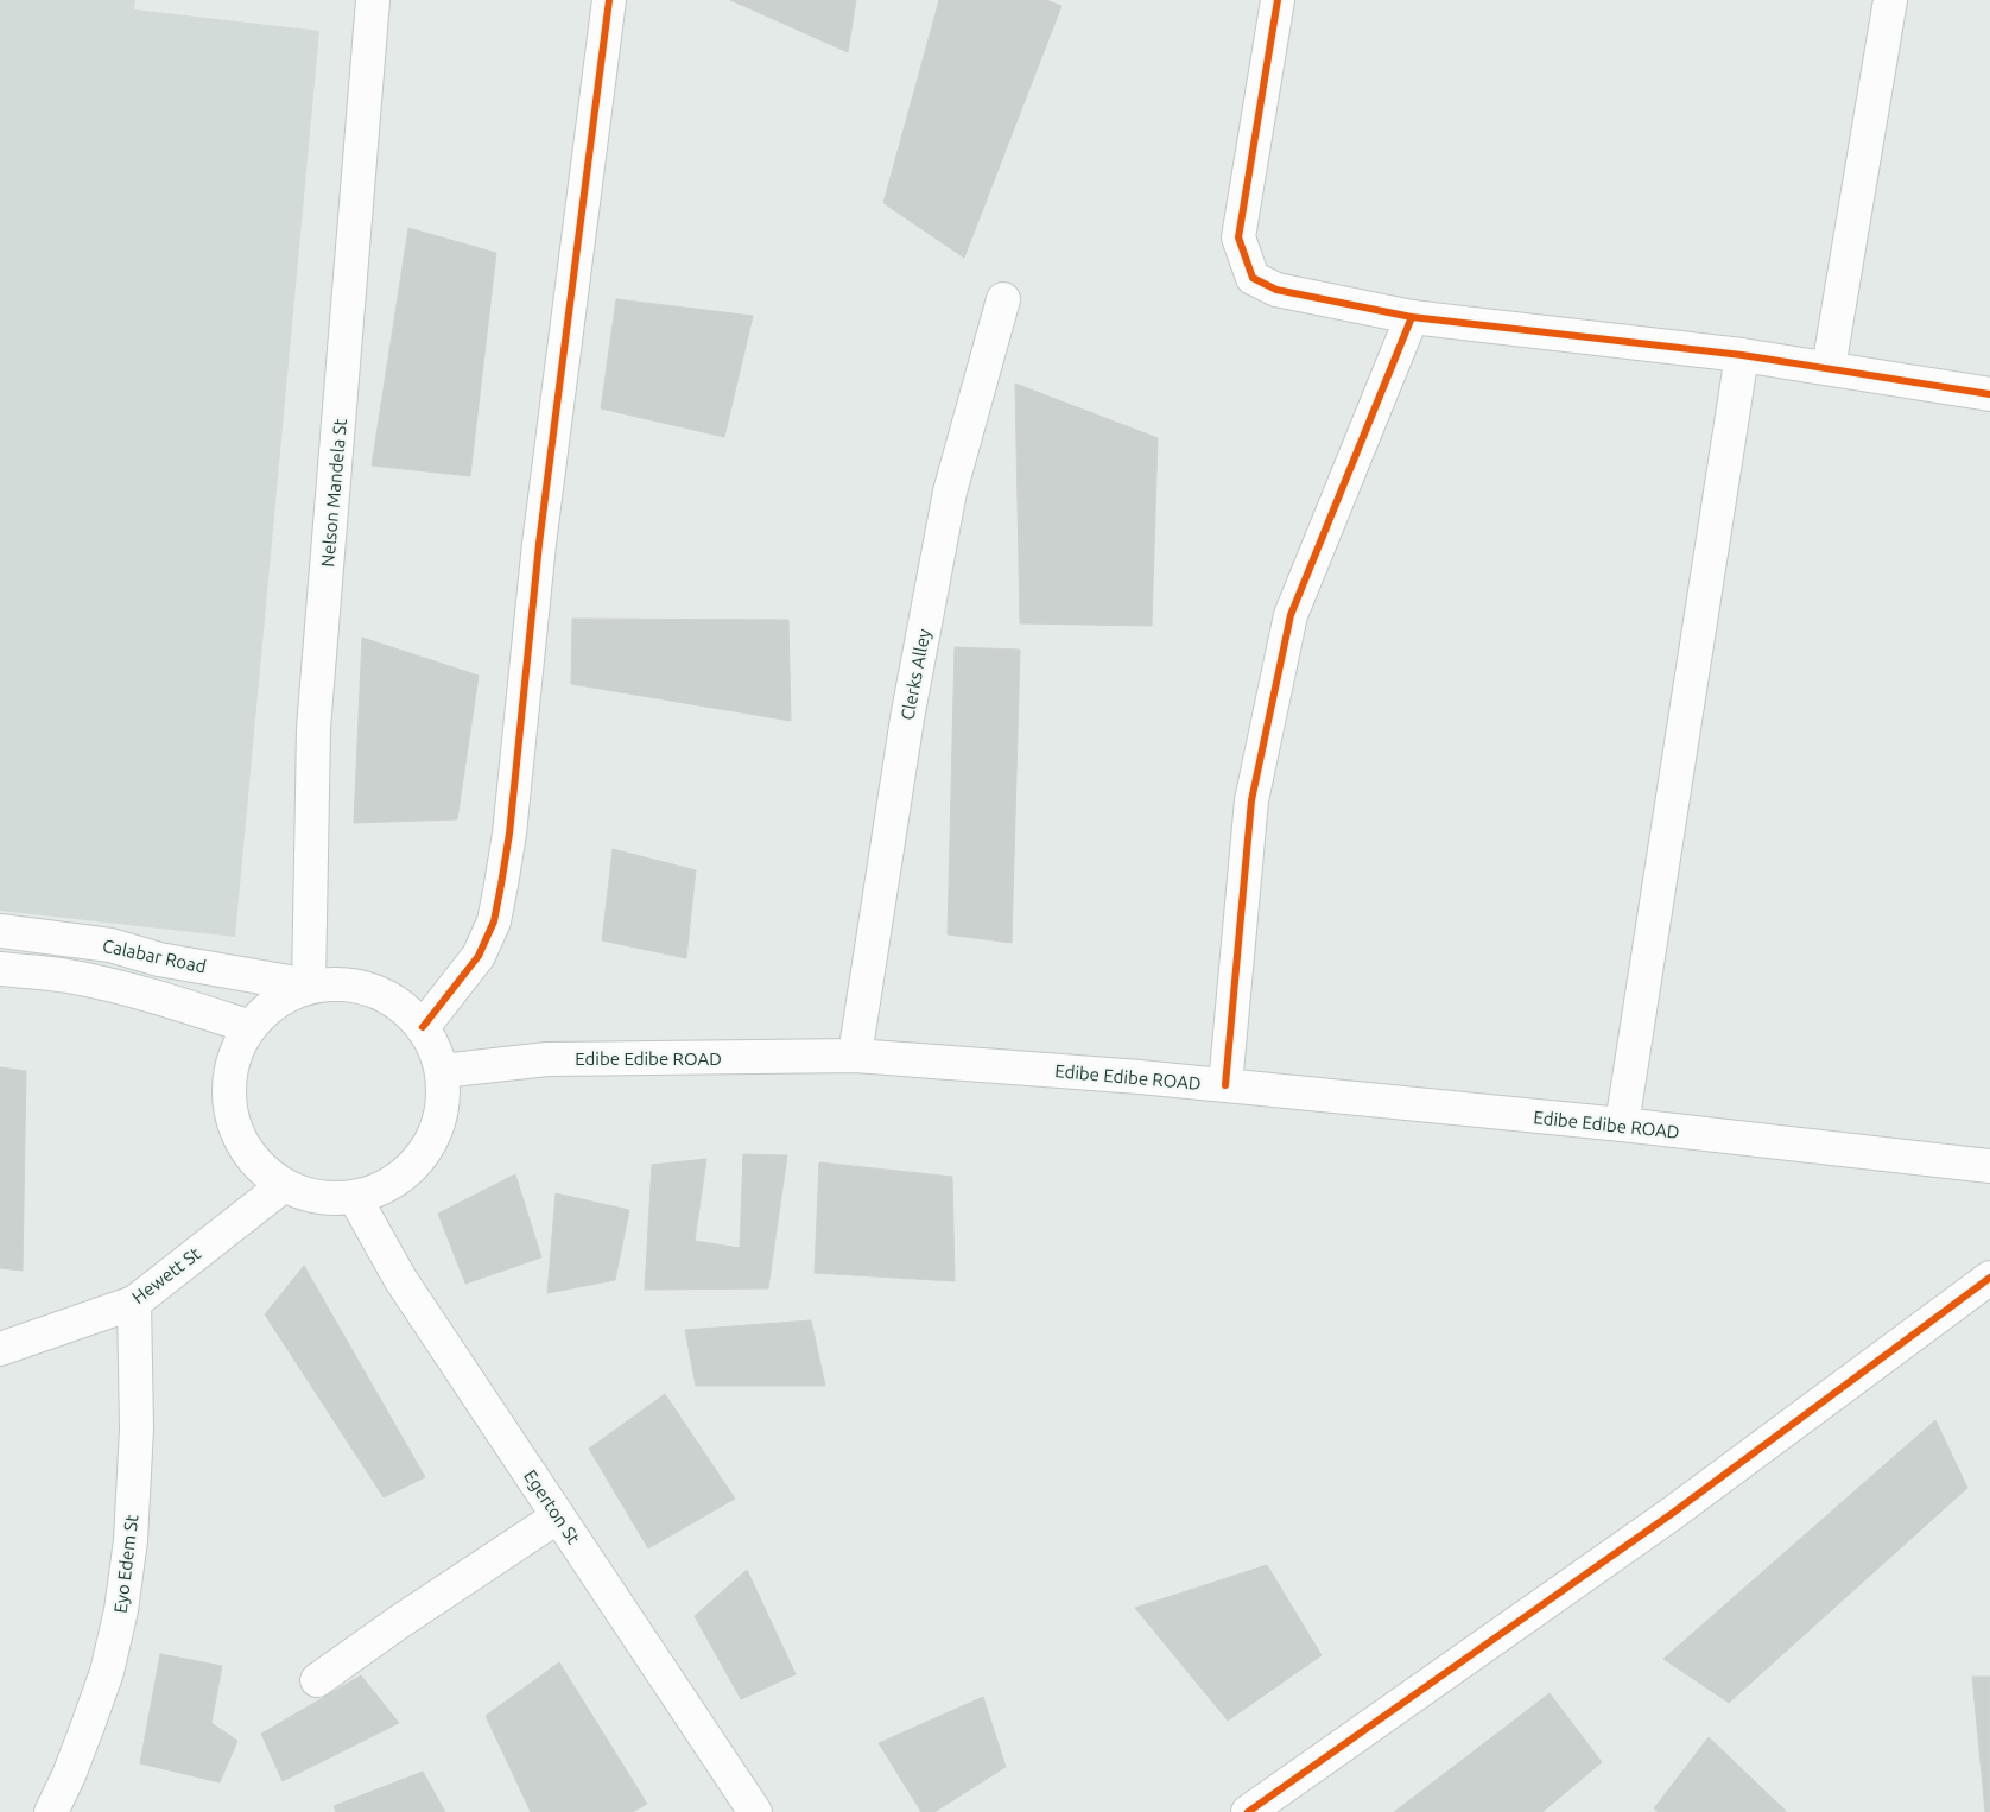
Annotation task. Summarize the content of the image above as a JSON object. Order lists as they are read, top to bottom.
{
  "streets": {
    "street": [
      "Nelson Mandela St",
      "Clerks Alley",
      "Calabar Road",
      "Edibe Edibe ROAD",
      "Hewett St",
      "Egerton St",
      "Eyo Edem St"
    ]
  },
  "crossings": [
    ["Nelson Mandela St", "Calabar Road"],
    ["Clerks Alley", "Edibe Edibe ROAD"],
    ["Hewett St", "Eyo Edem St"]
  ]
}
